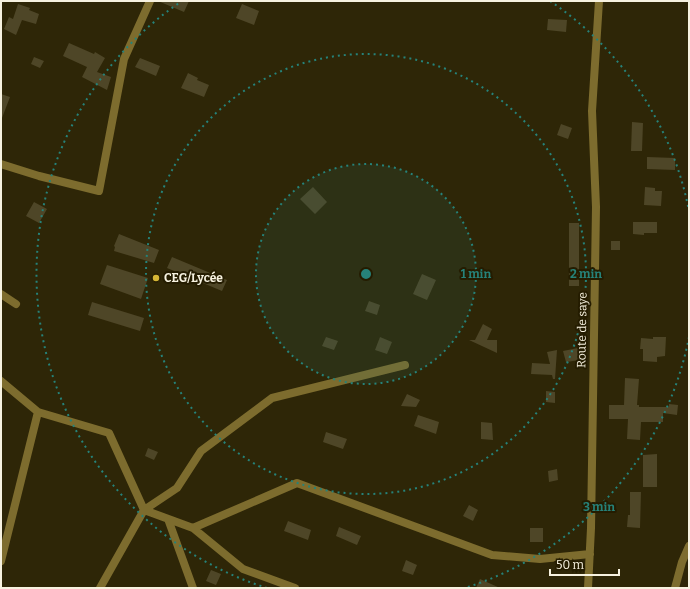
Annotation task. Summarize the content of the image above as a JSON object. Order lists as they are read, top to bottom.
{
  "streets": {
    "street": ["Route de saye"]
  },
  "places": ["CEG/Lycée"],
  "scale_bar": "50 m",
  "rings": ["1 min", "2 min", "3 min"]
}
